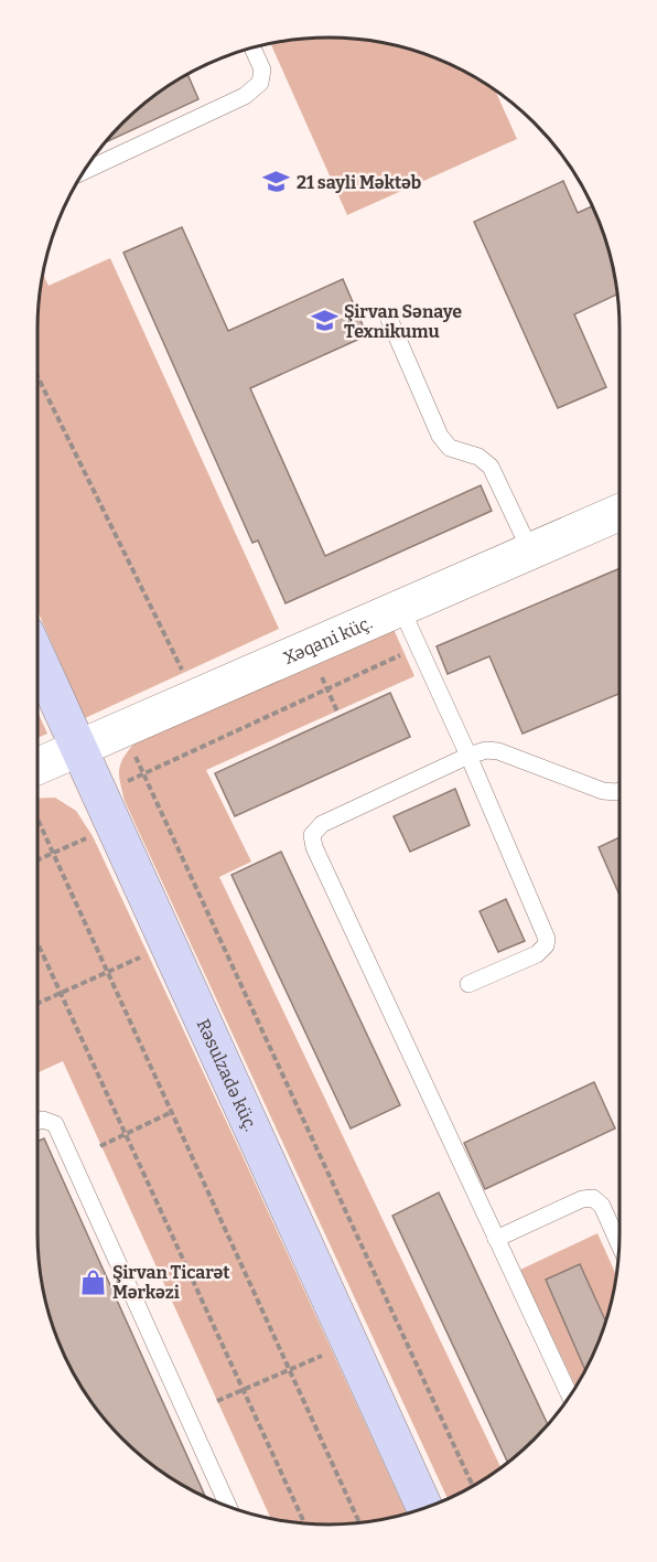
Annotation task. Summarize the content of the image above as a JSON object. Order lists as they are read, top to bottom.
{
  "streets": {
    "main road": ["Rəsulzadə küç."],
    "street": ["Xəqani küç."]
  },
  "crossings": [
    ["Xəqani küç.", "Rəsulzadə küç."]
  ],
  "places": {
    "school or university": ["21 sayli Məktəb", "Şirvan Sənaye Texnikumu"],
    "shop": ["Şirvan Ticarət Mərkəzi"]
  }
}
